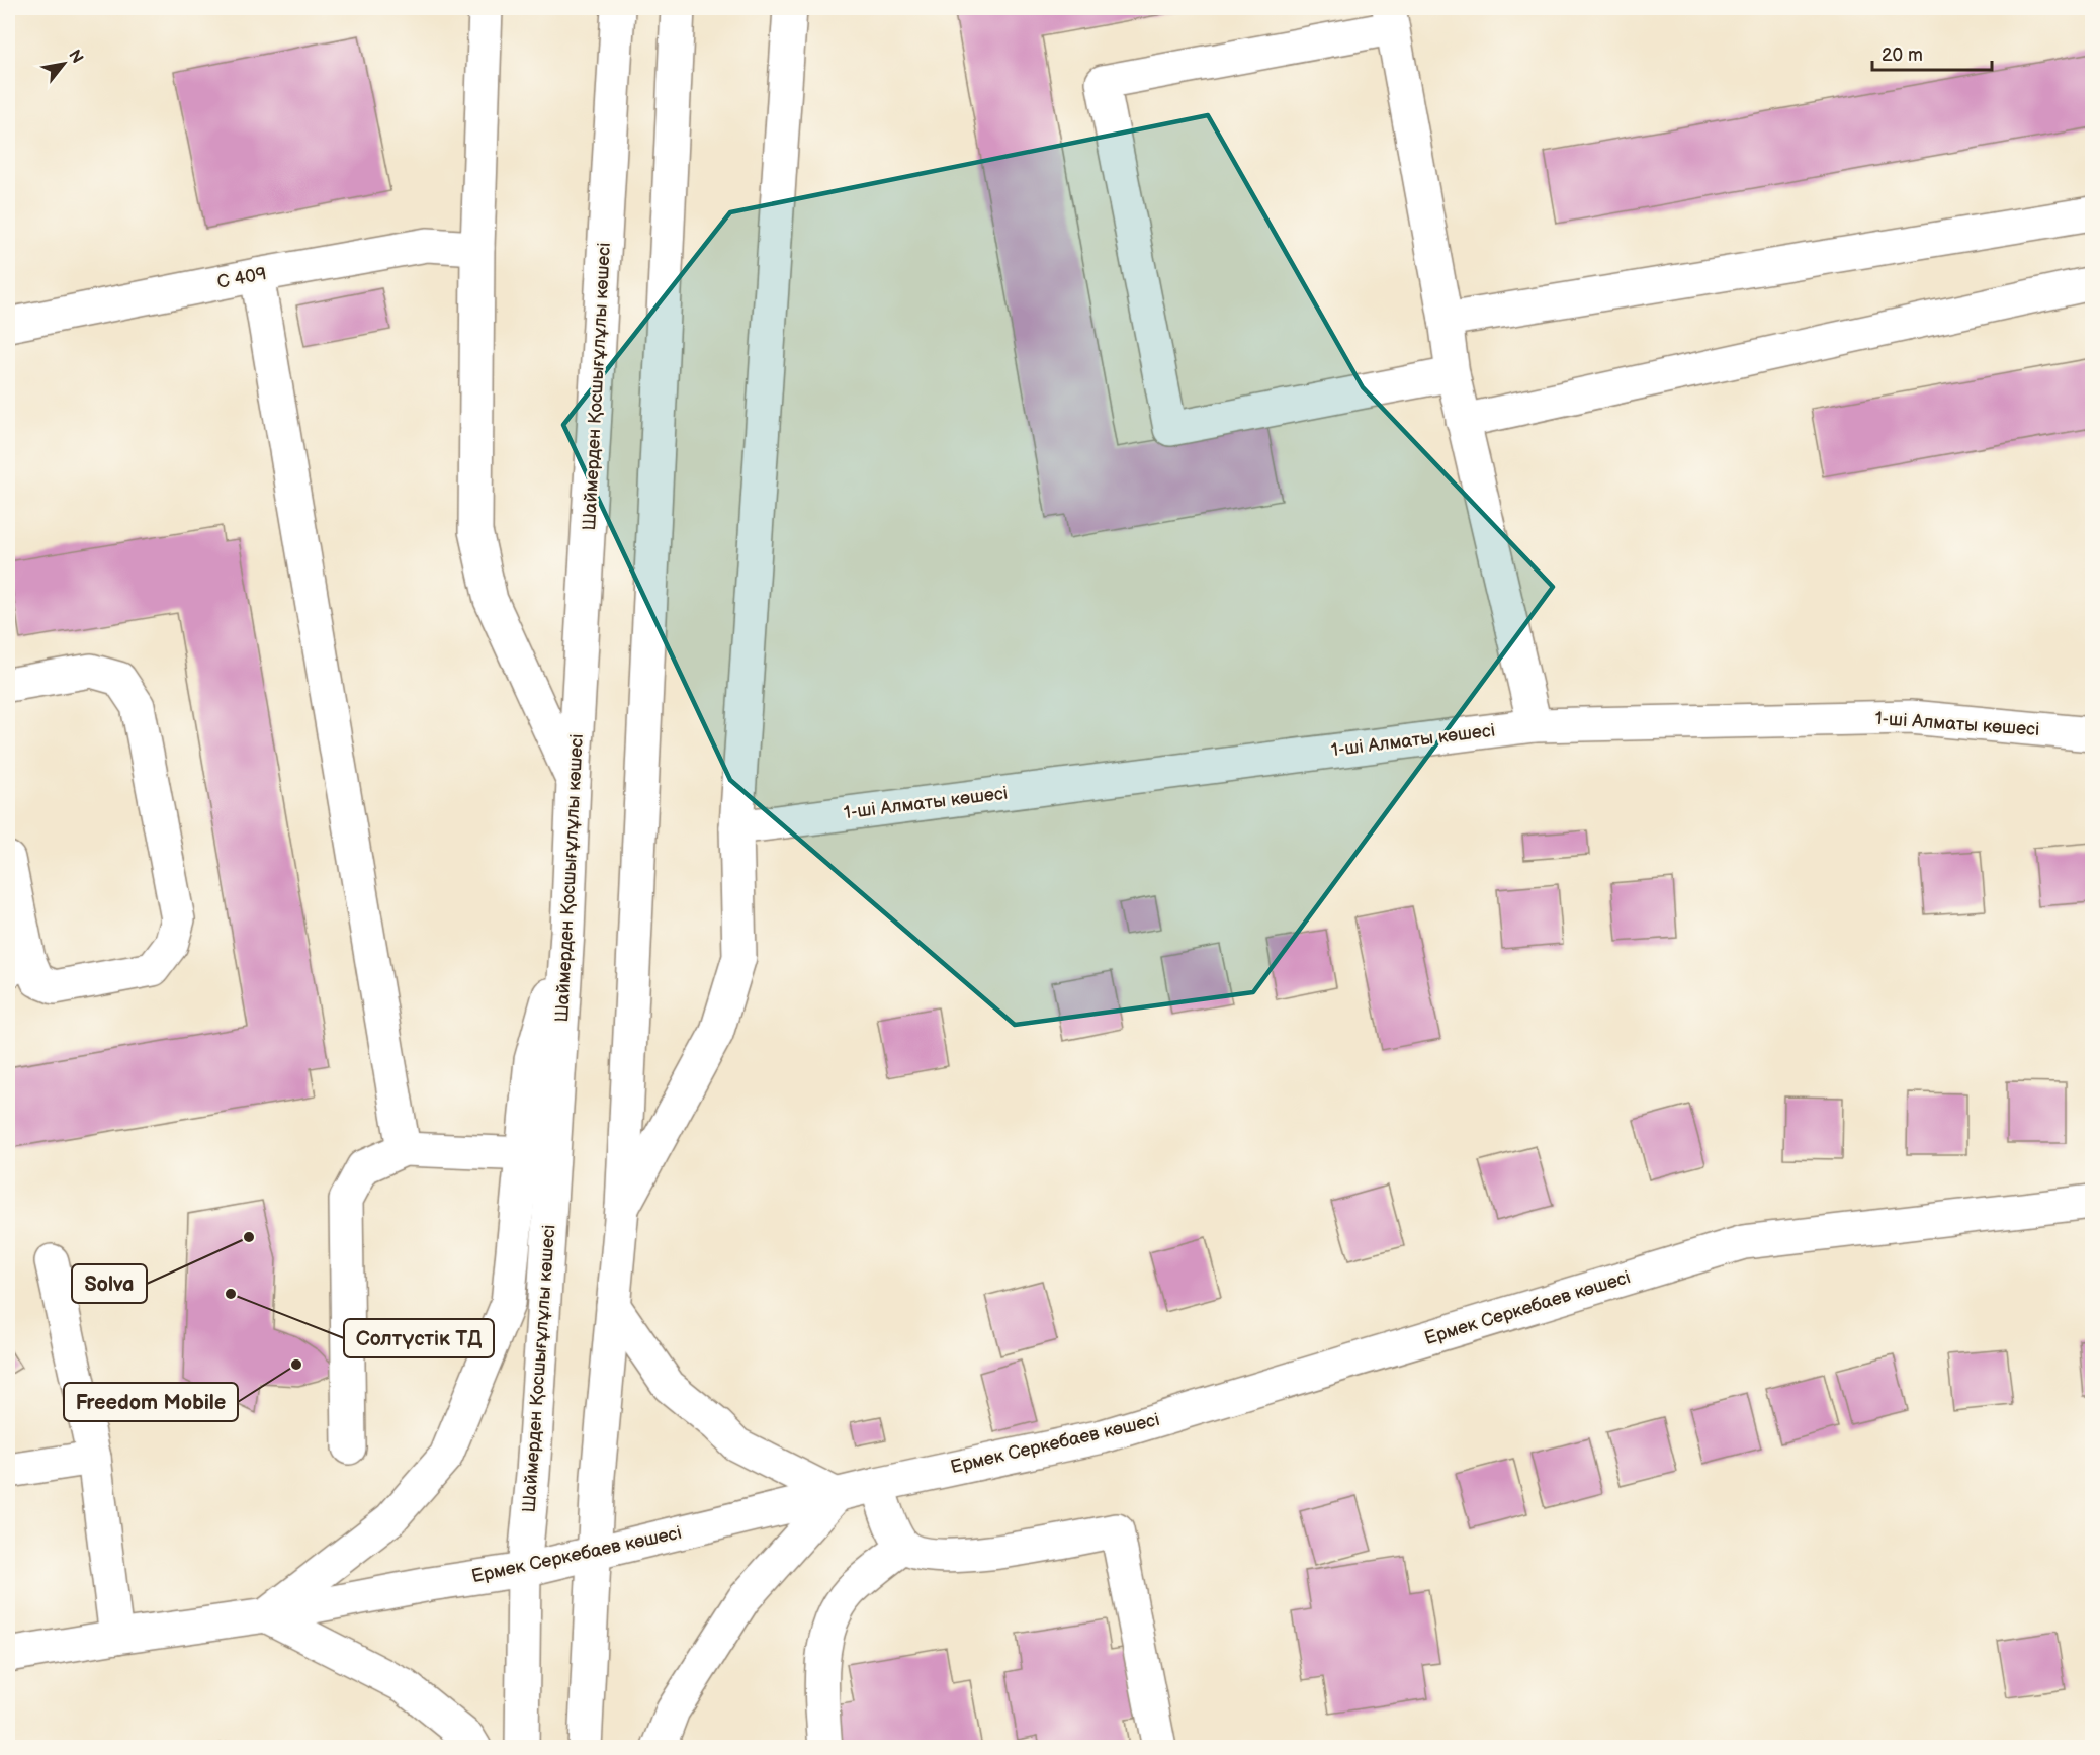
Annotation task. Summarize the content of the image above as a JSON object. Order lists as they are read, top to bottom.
{
  "streets": {
    "street": [
      "С 409",
      "Шаймерден Қосшығұлұлы көшесі",
      "1-ші Алматы көшесі",
      "Ермек Серкебаев көшесі"
    ]
  },
  "crossings": [
    ["Шаймерден Қосшығұлұлы көшесі", "Ермек Серкебаев көшесі"]
  ],
  "places": ["Solva", "Солтүстік ТД", "Freedom Mobile"],
  "scale_bar": "20 m",
  "north": "top right"
}
